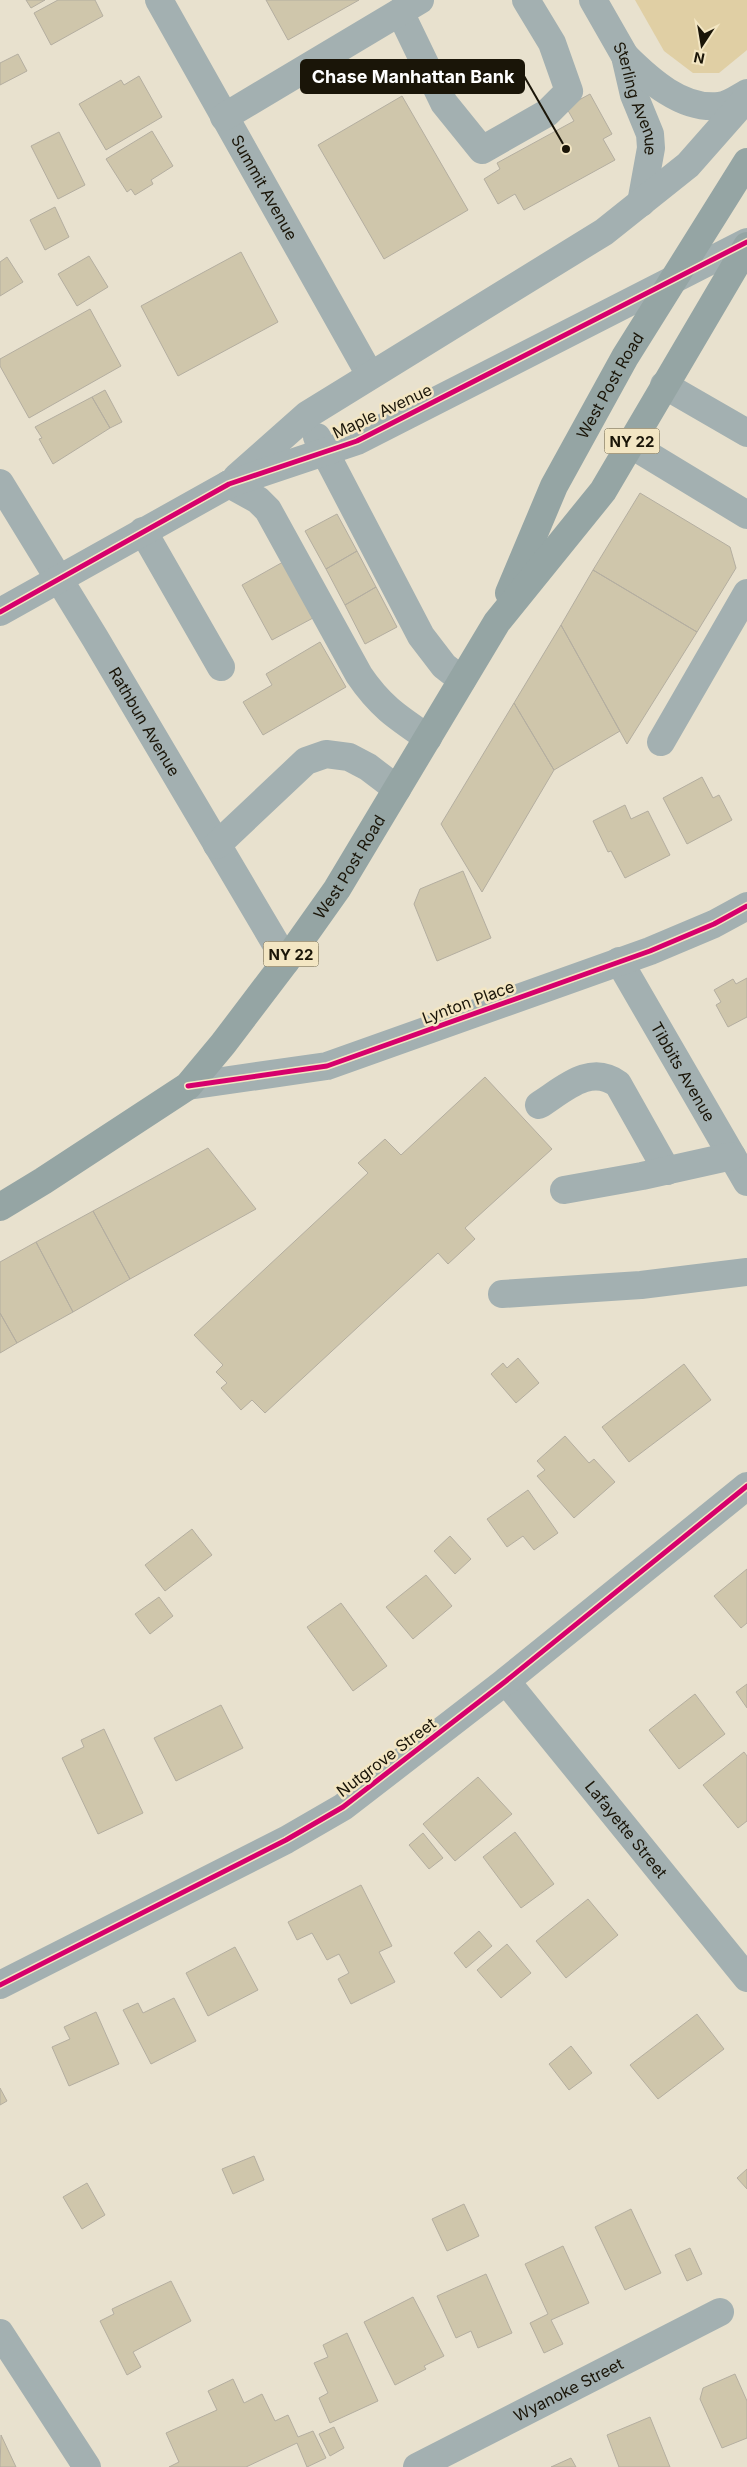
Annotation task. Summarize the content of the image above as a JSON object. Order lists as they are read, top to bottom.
{
  "streets": {
    "main road": ["West Post Road", "NY 22"],
    "street": [
      "Sterling Avenue",
      "Summit Avenue",
      "Maple Avenue",
      "Rathbun Avenue",
      "Lynton Place",
      "Tibbits Avenue",
      "Nutgrove Street",
      "Lafayette Street",
      "Wyanoke Street"
    ]
  },
  "crossings": [
    ["Sterling Avenue", "Maple Avenue"],
    ["Summit Avenue", "Maple Avenue"],
    ["West Post Road", "Maple Avenue"],
    ["West Post Road", "Rathbun Avenue"],
    ["West Post Road", "Lynton Place"],
    ["Maple Avenue", "Rathbun Avenue"],
    ["Lynton Place", "Tibbits Avenue"],
    ["Nutgrove Street", "Lafayette Street"]
  ],
  "places": ["Chase Manhattan Bank"],
  "north": "bottom"
}
